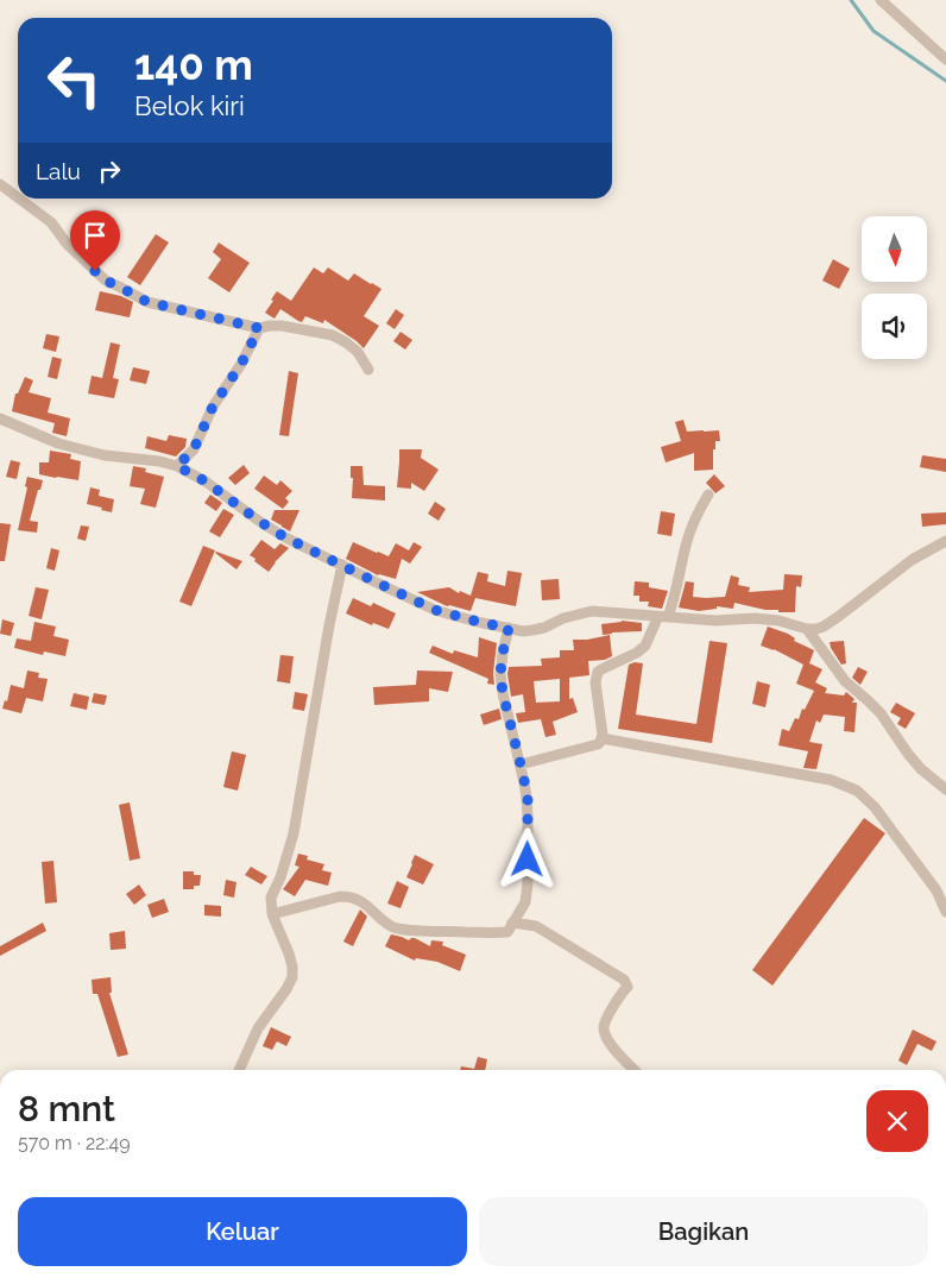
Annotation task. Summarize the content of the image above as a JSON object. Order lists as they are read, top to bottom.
{
  "north": "bottom",
  "page": {
    "turn": ["140 m", "Belok kiri"],
    "then": "Lalu",
    "heading": ["8 mnt", "570 m · 22:49"],
    "buttons": ["Keluar", "Bagikan"]
  }
}
